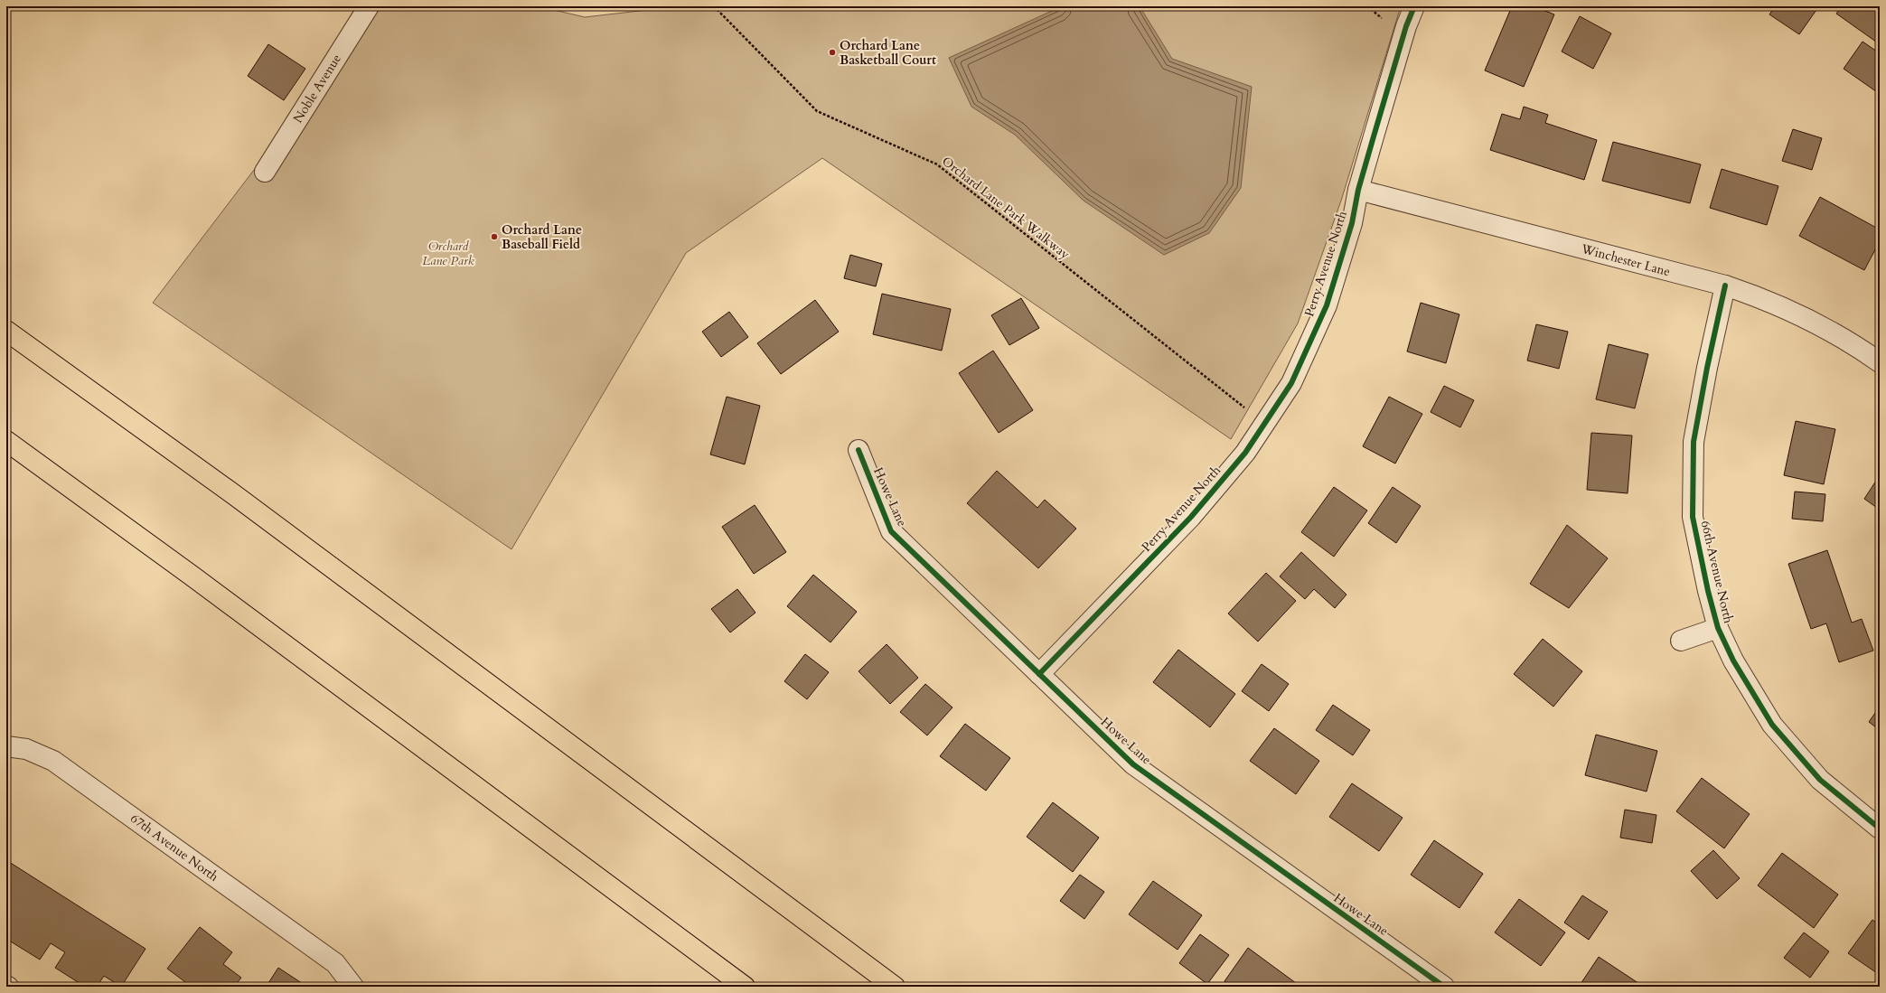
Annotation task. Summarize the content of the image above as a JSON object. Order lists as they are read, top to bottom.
{
  "streets": {
    "street": [
      "Noble Avenue",
      "Winchester Lane",
      "Perry Avenue North",
      "Howe Lane",
      "66th Avenue North",
      "67th Avenue North"
    ],
    "path": ["Orchard Lane Park Walkway"]
  },
  "crossings": [
    ["Winchester Lane", "Perry Avenue North"],
    ["Winchester Lane", "66th Avenue North"],
    ["Perry Avenue North", "Howe Lane"]
  ],
  "parks": ["Orchard Lane Park"],
  "places": ["Orchard Lane Basketball Court", "Orchard Lane Baseball Field"]
}
